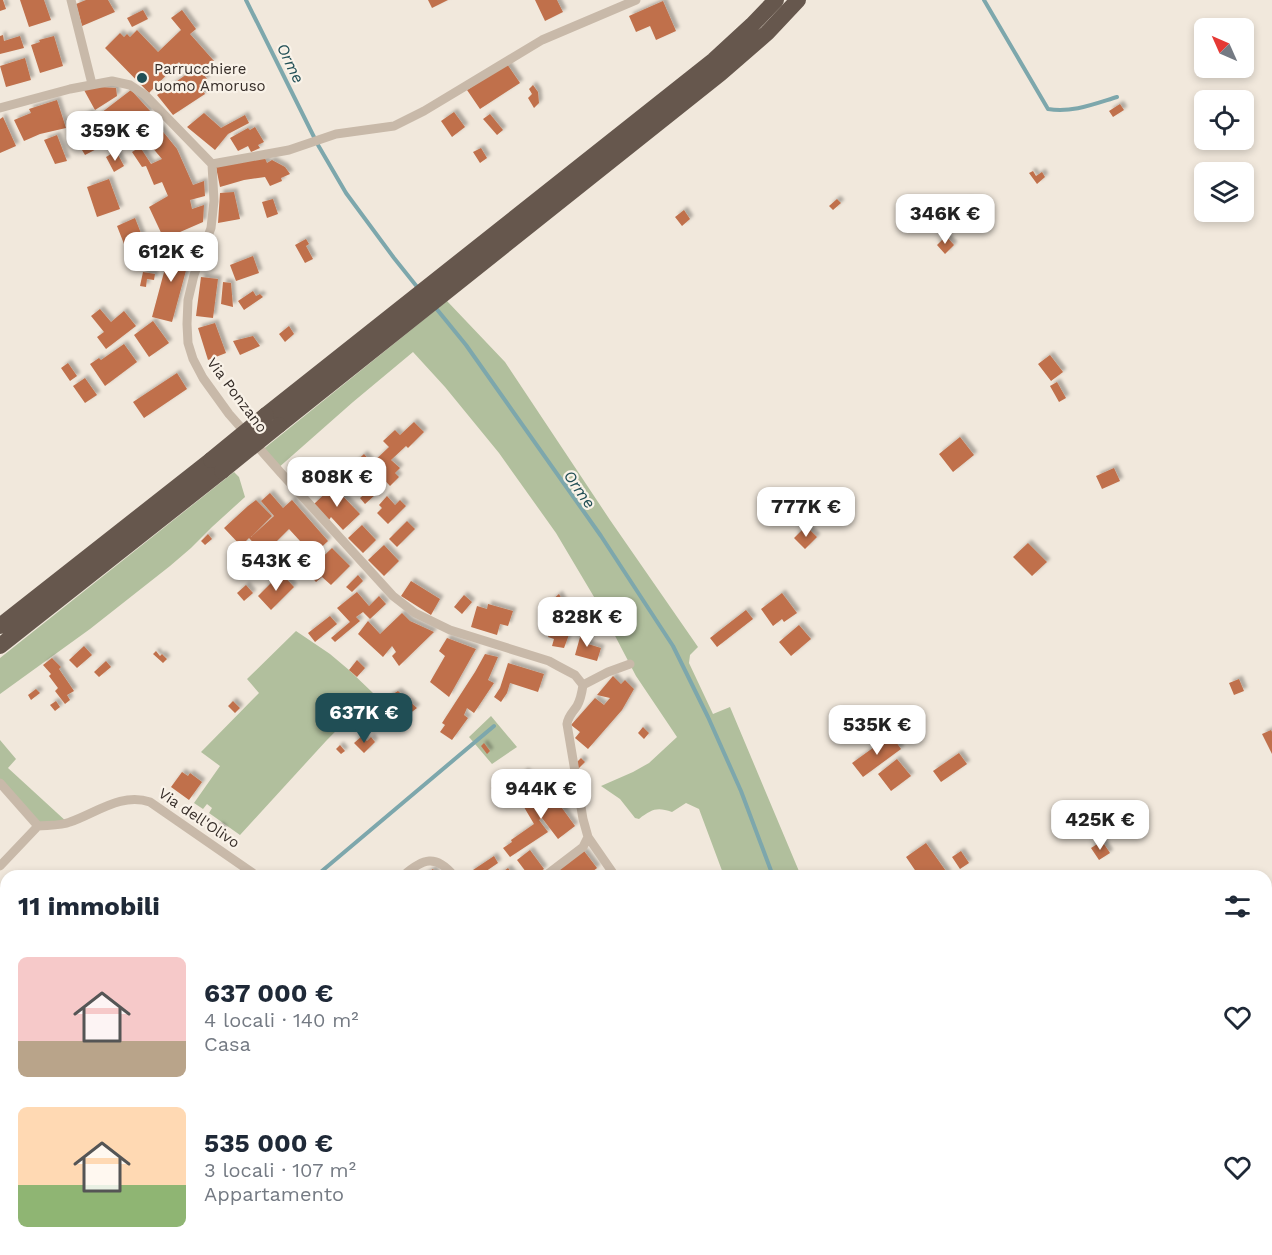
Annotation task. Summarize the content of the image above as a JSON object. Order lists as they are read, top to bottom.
{
  "streets": {
    "street": ["Via Ponzano", "Via dell'Olivo"]
  },
  "water": ["Orme"],
  "places": ["Parrucchiere uomo Amoruso"],
  "north": "top left",
  "page": {
    "price": [
      "359K €",
      "346K €",
      "612K €",
      "808K €",
      "777K €",
      "543K €",
      "828K €",
      "637K €",
      "535K €",
      "944K €",
      "425K €"
    ],
    "heading": "11 immobili",
    "list": [
      {
        "name": "637 000 €",
        "note": "4 locali · 140 m² · Casa"
      },
      {
        "name": "535 000 €",
        "note": "3 locali · 107 m² · Appartamento"
      }
    ]
  }
}
